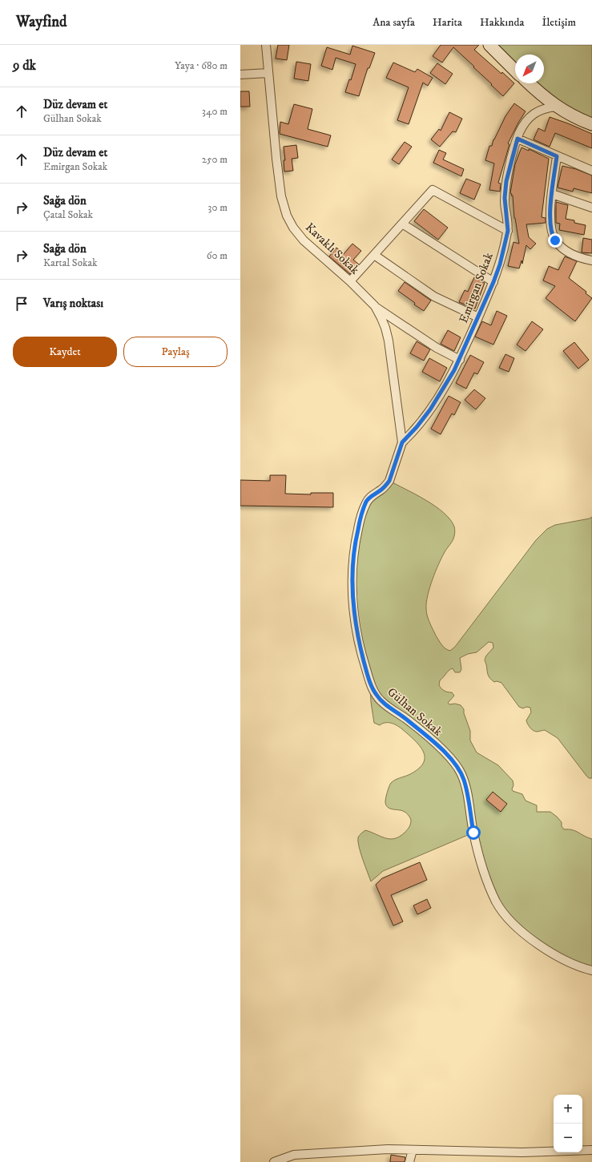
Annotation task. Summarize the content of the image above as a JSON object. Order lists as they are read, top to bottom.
{
  "streets": {
    "street": ["Kavaklı Sokak", "Emirgan Sokak", "Gülhan Sokak"]
  },
  "crossings": [
    ["Kavaklı Sokak", "Emirgan Sokak"],
    ["Kavaklı Sokak", "Gülhan Sokak"],
    ["Emirgan Sokak", "Gülhan Sokak"]
  ],
  "north": "bottom left",
  "page": {
    "header": "Wayfind",
    "nav": [
      "Ana sayfa",
      "Harita",
      "Hakkında",
      "İletişim"
    ],
    "heading": ["9 dk", "Yaya · 680 m"],
    "list": [
      ["Düz devam et", "Gülhan Sokak", "340 m"],
      ["Düz devam et", "Emirgan Sokak", "250 m"],
      ["Sağa dön", "Çatal Sokak", "30 m"],
      ["Sağa dön", "Kartal Sokak", "60 m"],
      "Varış noktası"
    ],
    "buttons": ["Kaydet", "Paylaş"],
    "map_buttons": ["+", "−"]
  }
}
